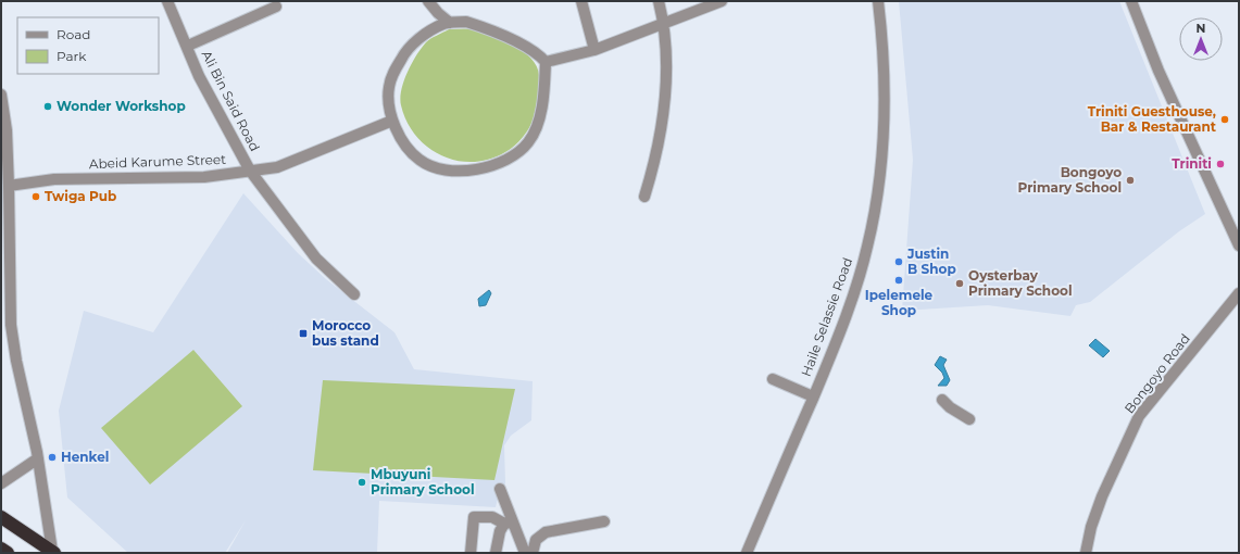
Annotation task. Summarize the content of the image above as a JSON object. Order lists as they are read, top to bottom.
{
  "streets": {
    "street": [
      "Ali Bin Said Road",
      "Abeid Karume Street",
      "Haile Selassie Road",
      "Bongoyo Road"
    ]
  },
  "crossings": [
    ["Ali Bin Said Road", "Abeid Karume Street"]
  ],
  "places": {
    "other": [
      "Wonder Workshop",
      "Triniti Guesthouse, Bar & Restaurant",
      "Triniti",
      "Bongoyo Primary School",
      "Twiga Pub",
      "Justin B Shop",
      "Ipelemele Shop",
      "Oysterbay Primary School",
      "Henkel",
      "Mbuyuni Primary School"
    ],
    "transit": ["Morocco bus stand"]
  },
  "legend": ["Road", "Park"],
  "north": "top"
}
